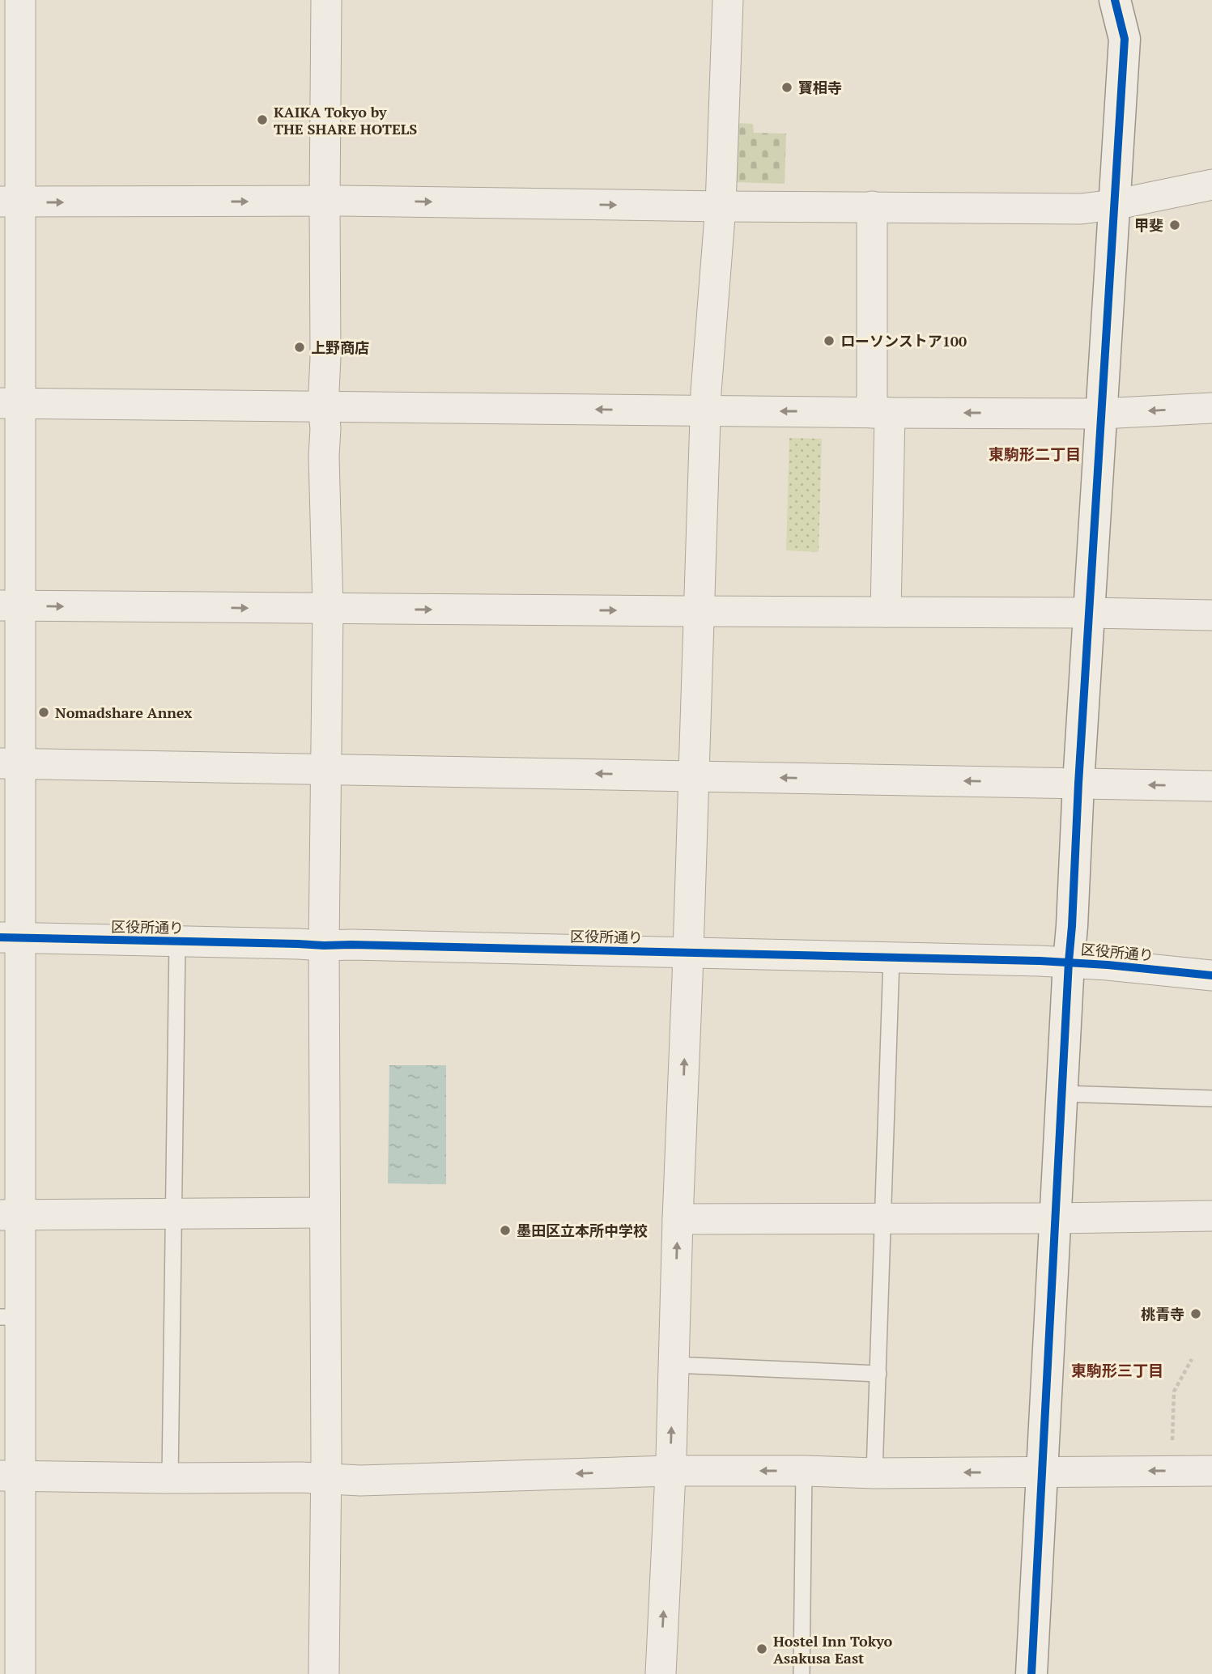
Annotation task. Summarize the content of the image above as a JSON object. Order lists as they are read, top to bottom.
{
  "streets": {
    "street": ["区役所通り"]
  },
  "districts": ["東駒形二丁目", "東駒形三丁目"],
  "places": [
    "寶相寺",
    "KAIKA Tokyo by THE SHARE HOTELS",
    "甲斐",
    "ローソンストア100",
    "上野商店",
    "Nomadshare Annex",
    "墨田区立本所中学校",
    "桃青寺",
    "Hostel Inn Tokyo Asakusa East"
  ]
}
